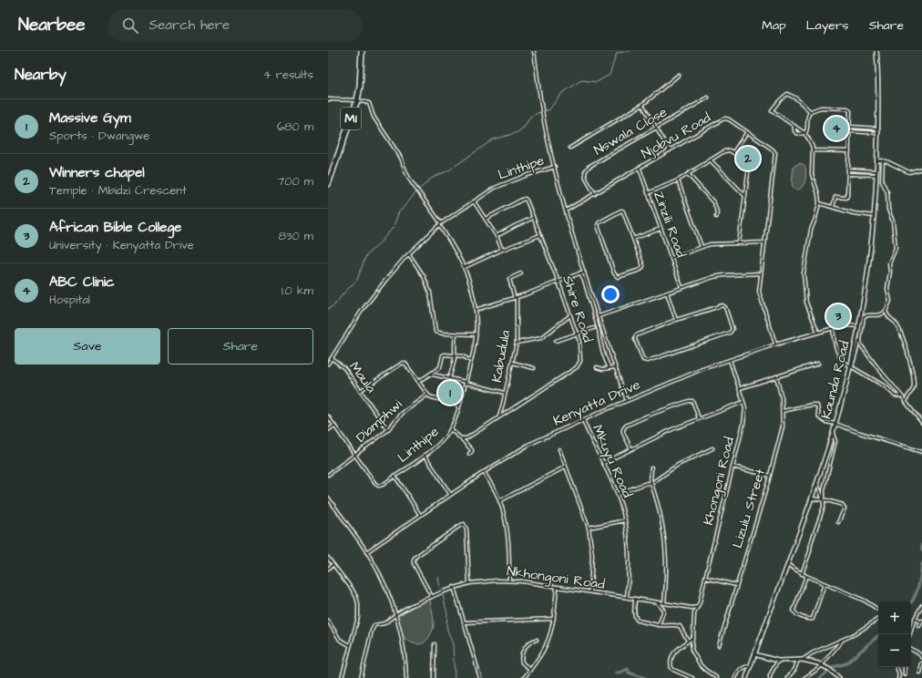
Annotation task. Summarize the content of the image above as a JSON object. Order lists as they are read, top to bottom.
{
  "streets": {
    "highway": ["M1"],
    "main road": ["Kaunda Road"],
    "street": [
      "Nswala Close",
      "Njobvu Road",
      "Linthipe",
      "Zinzili Road",
      "Shire Road",
      "Kabudula",
      "Maula",
      "Kenyatta Drive",
      "Diamphwi",
      "Mkuyu Road",
      "Khongoni Road",
      "Lizulu Street",
      "Nkhongoni Road"
    ]
  },
  "crossings": [
    ["Nswala Close", "Njobvu Road"],
    ["Njobvu Road", "Zinzili Road"],
    ["Njobvu Road", "Kenyatta Drive"],
    ["Linthipe", "Maula"],
    ["Linthipe", "Diamphwi"],
    ["Shire Road", "Kabudula"],
    ["Maula", "Diamphwi"],
    ["Kaunda Road", "Kenyatta Drive"],
    ["Kenyatta Drive", "Mkuyu Road"],
    ["Kenyatta Drive", "Khongoni Road"],
    ["Mkuyu Road", "Nkhongoni Road"],
    ["Khongoni Road", "Nkhongoni Road"]
  ],
  "page": {
    "header": "Nearbee",
    "search": "Search here",
    "nav": ["Map", "Layers", "Share"],
    "heading": ["Nearby", "4 results"],
    "list": [
      {
        "mark": "1",
        "name": "Massive Gym",
        "note": "Sports · Dwangwe",
        "value": "680 m"
      },
      {
        "mark": "2",
        "name": "Winners chapel",
        "note": "Temple · Mbidzi Crescent",
        "value": "700 m"
      },
      {
        "mark": "3",
        "name": "African Bible College",
        "note": "University · Kenyatta Drive",
        "value": "830 m"
      },
      {
        "mark": "4",
        "name": "ABC Clinic",
        "note": "Hospital",
        "value": "1.0 km"
      }
    ],
    "pins": [
      "4",
      "2",
      "3",
      "1"
    ],
    "buttons": ["Save", "Share"],
    "map_buttons": ["+", "−"]
  }
}
